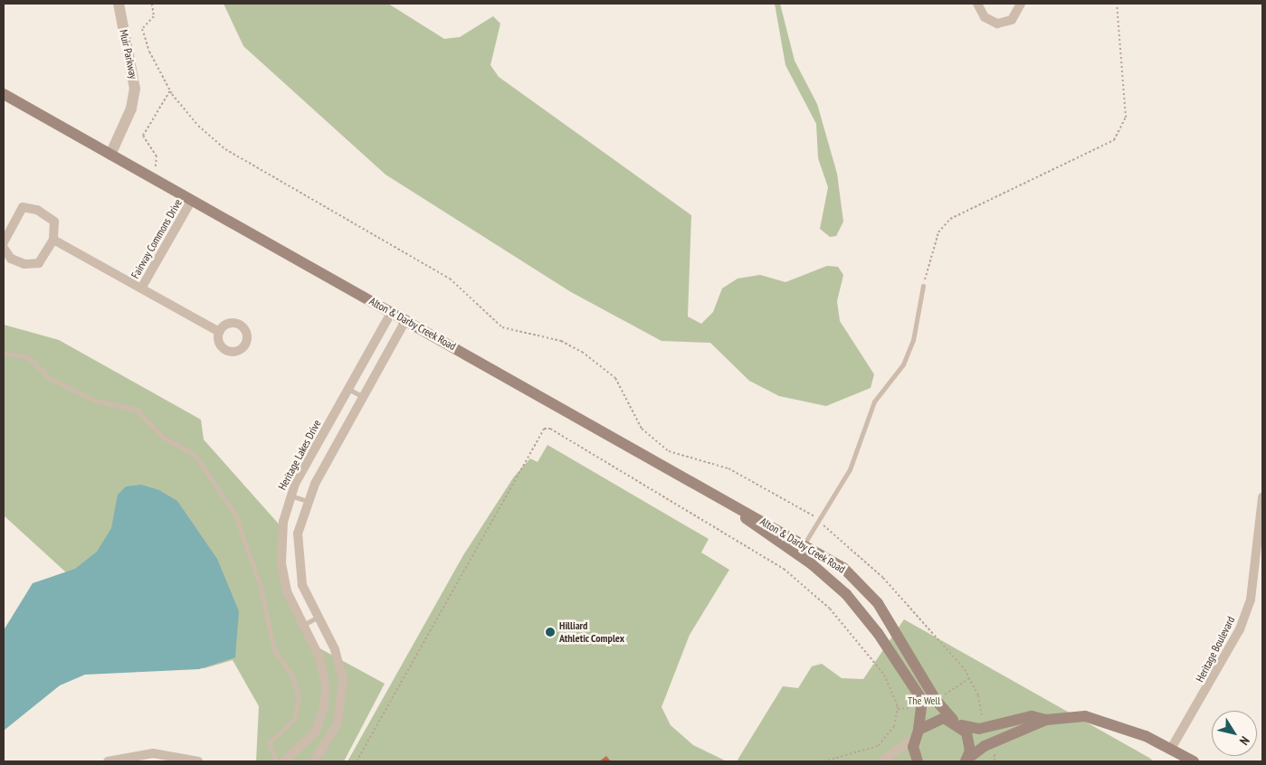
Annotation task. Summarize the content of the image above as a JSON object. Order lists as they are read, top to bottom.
{
  "streets": {
    "main road": ["Alton & Darby Creek Road"],
    "street": [
      "Muir Parkway",
      "Fairway Commons Drive",
      "Heritage Lakes Drive",
      "Heritage Boulevard"
    ]
  },
  "crossings": [
    ["Muir Parkway", "Alton & Darby Creek Road"],
    ["Fairway Commons Drive", "Alton & Darby Creek Road"],
    ["Alton & Darby Creek Road", "Heritage Lakes Drive"]
  ],
  "parks": ["The Well"],
  "places": ["Hilliard Athletic Complex"],
  "north": "bottom right"
}
